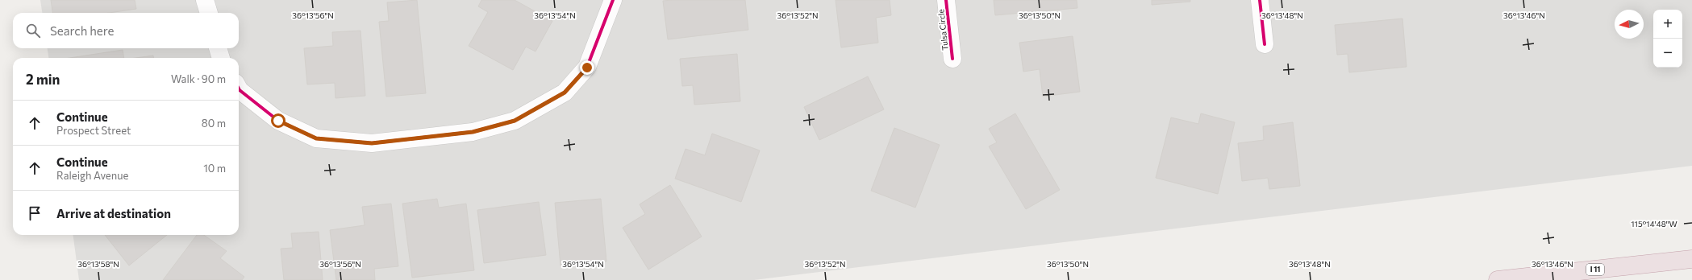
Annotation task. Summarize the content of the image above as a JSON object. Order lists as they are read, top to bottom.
{
  "streets": {
    "highway": ["I 11"],
    "street": ["Tulsa Circle"]
  },
  "north": "left",
  "page": {
    "map_buttons": ["+", "−"],
    "search": "Search here",
    "heading": ["2 min", "Walk · 90 m"],
    "list": [
      ["Continue", "Prospect Street", "80 m"],
      ["Continue", "Raleigh Avenue", "10 m"],
      "Arrive at destination"
    ]
  },
  "coordinates": [
    "36°13'56\"N",
    "36°13'54\"N",
    "36°13'52\"N",
    "36°13'50\"N",
    "36°13'48\"N",
    "36°13'46\"N",
    "115°14'48\"W",
    "36°13'58\"N"
  ]
}
